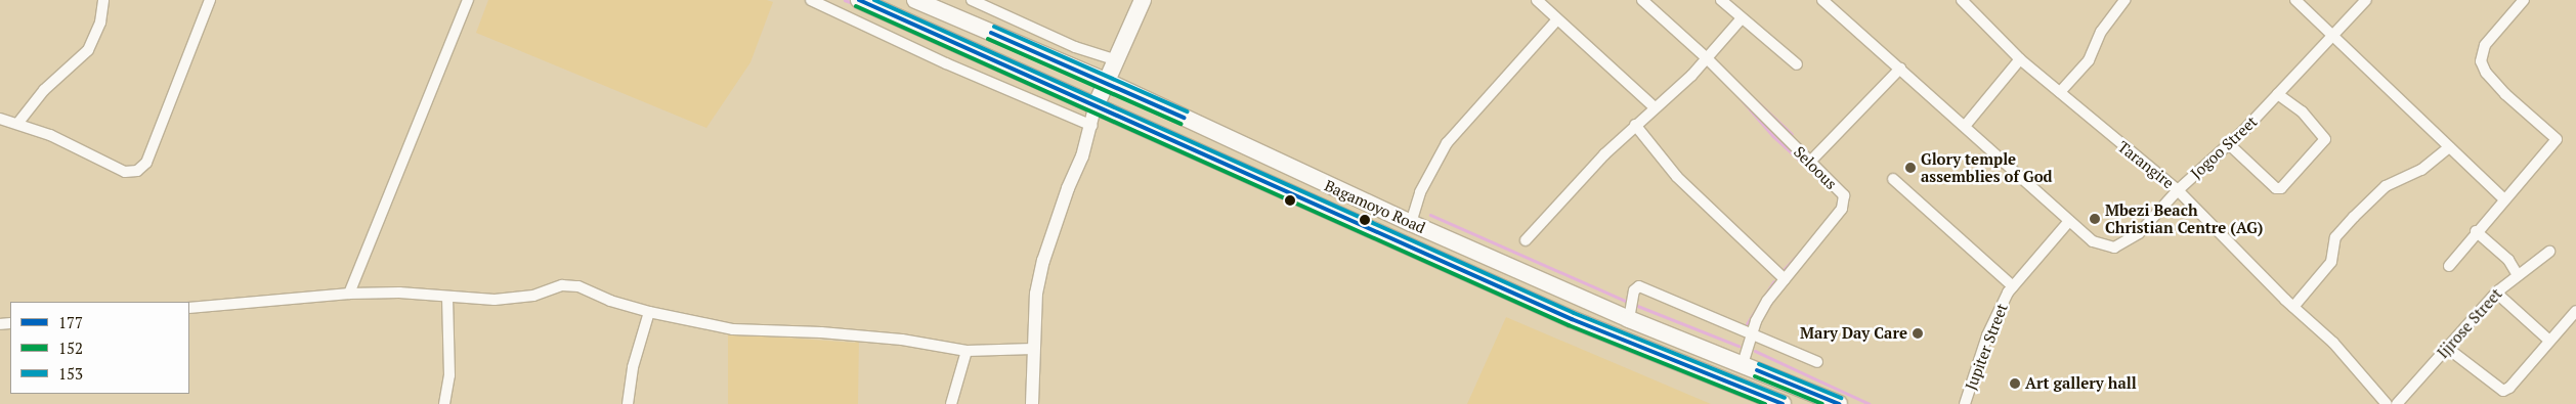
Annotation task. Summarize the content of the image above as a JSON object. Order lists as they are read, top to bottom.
{
  "streets": {
    "main road": ["Bagamoyo Road"],
    "street": [
      "Jogoo Street",
      "Tarangire",
      "Seloous",
      "Ijjrose Street",
      "Jupiter Street"
    ]
  },
  "crossings": [
    ["Jogoo Street", "Tarangire"],
    ["Jogoo Street", "Jupiter Street"],
    ["Seloous", "Bagamoyo Road"]
  ],
  "places": [
    "Glory temple assemblies of God",
    "Mbezi Beach Christian Centre (AG)",
    "Mary Day Care",
    "Art gallery hall"
  ],
  "lines": ["transit line 177", "transit line 153", "transit line 152"],
  "legend": ["177", "152", "153"]
}
